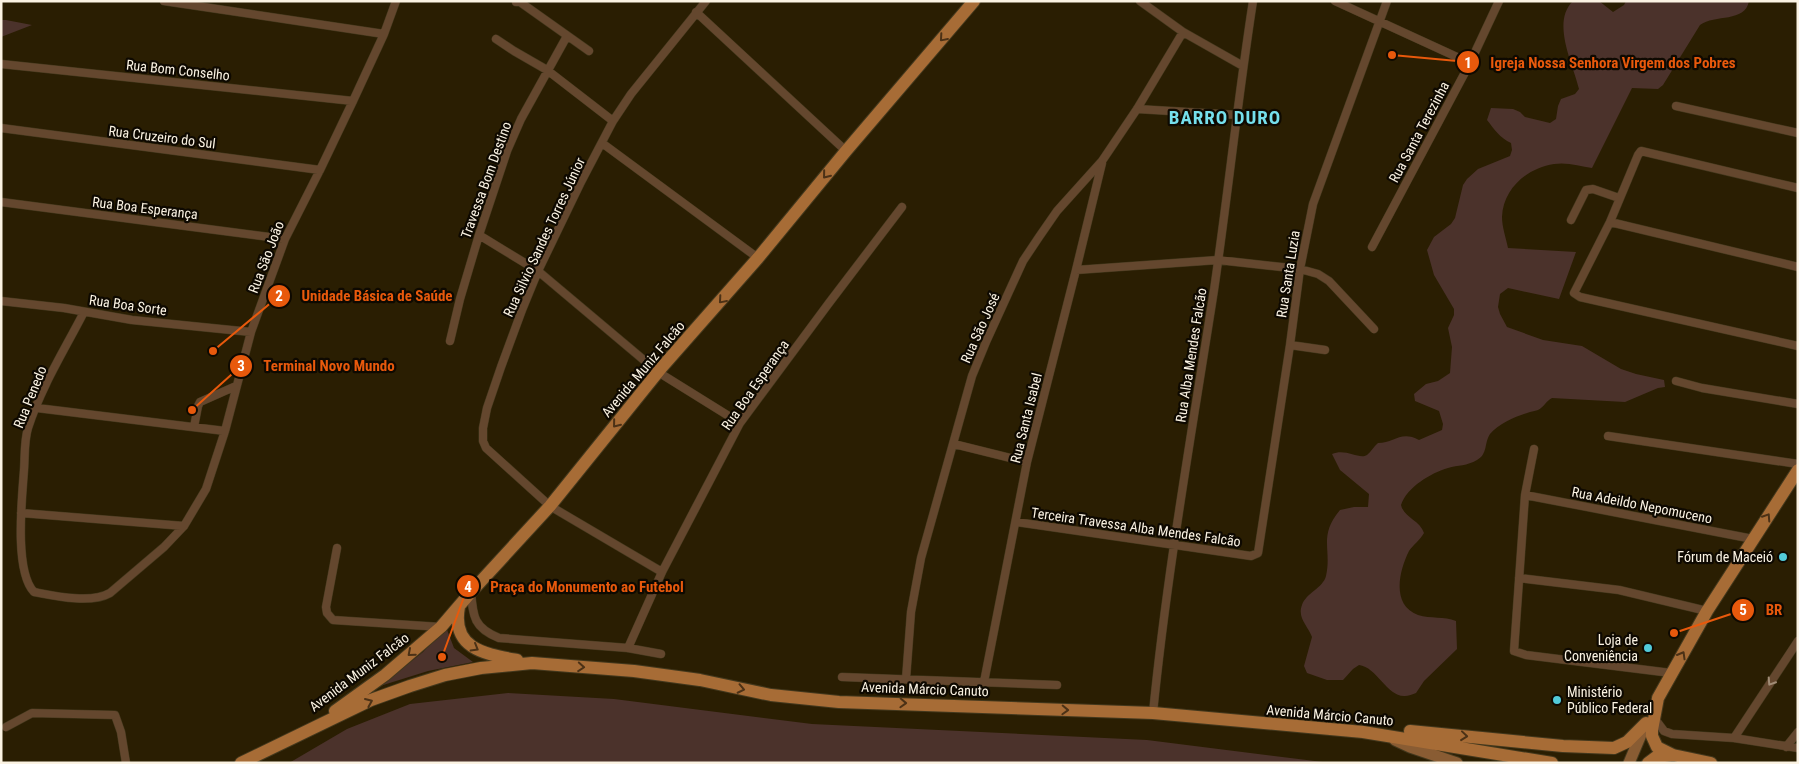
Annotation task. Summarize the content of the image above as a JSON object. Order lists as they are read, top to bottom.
{
  "streets": {
    "main road": ["Avenida Muniz Falcão", "Avenida Márcio Canuto"],
    "street": [
      "Rua Bom Conselho",
      "Rua Santa Terezinha",
      "Rua Cruzeiro do Sul",
      "Travessa Bom Destino",
      "Rua Boa Esperança",
      "Rua Silvio Sandes Torres Júnior",
      "Rua São João",
      "Rua Santa Luzia",
      "Rua Boa Sorte",
      "Rua São José",
      "Rua Alba Mendes Falcão",
      "Rua Penedo",
      "Rua Santa Isabel",
      "Rua Adeildo Nepomuceno",
      "Terceira Travessa Alba Mendes Falcão"
    ]
  },
  "crossings": [
    ["Rua Bom Conselho", "Rua São João"],
    ["Rua Cruzeiro do Sul", "Rua São João"],
    ["Rua Boa Esperança", "Rua Silvio Sandes Torres Júnior"],
    ["Rua Boa Esperança", "Rua São João"],
    ["Rua Silvio Sandes Torres Júnior", "Avenida Muniz Falcão"],
    ["Rua São João", "Rua Boa Sorte"],
    ["Rua São João", "Rua Penedo"],
    ["Rua Santa Luzia", "Terceira Travessa Alba Mendes Falcão"],
    ["Rua Boa Sorte", "Rua Penedo"],
    ["Rua São José", "Rua Santa Isabel"],
    ["Rua Alba Mendes Falcão", "Terceira Travessa Alba Mendes Falcão"],
    ["Rua Alba Mendes Falcão", "Avenida Márcio Canuto"],
    ["Avenida Muniz Falcão", "Avenida Márcio Canuto"],
    ["Rua Santa Isabel", "Terceira Travessa Alba Mendes Falcão"]
  ],
  "one_way": ["Avenida Muniz Falcão", "Avenida Márcio Canuto"],
  "districts": ["BARRO DURO"],
  "places": [
    "Igreja Nossa Senhora Virgem dos Pobres",
    "Unidade Básica de Saúde",
    "Terminal Novo Mundo",
    "Fórum de Maceió",
    "BR",
    "Loja de Conveniência",
    "Praça do Monumento ao Futebol",
    "Ministério Público Federal"
  ]
}
